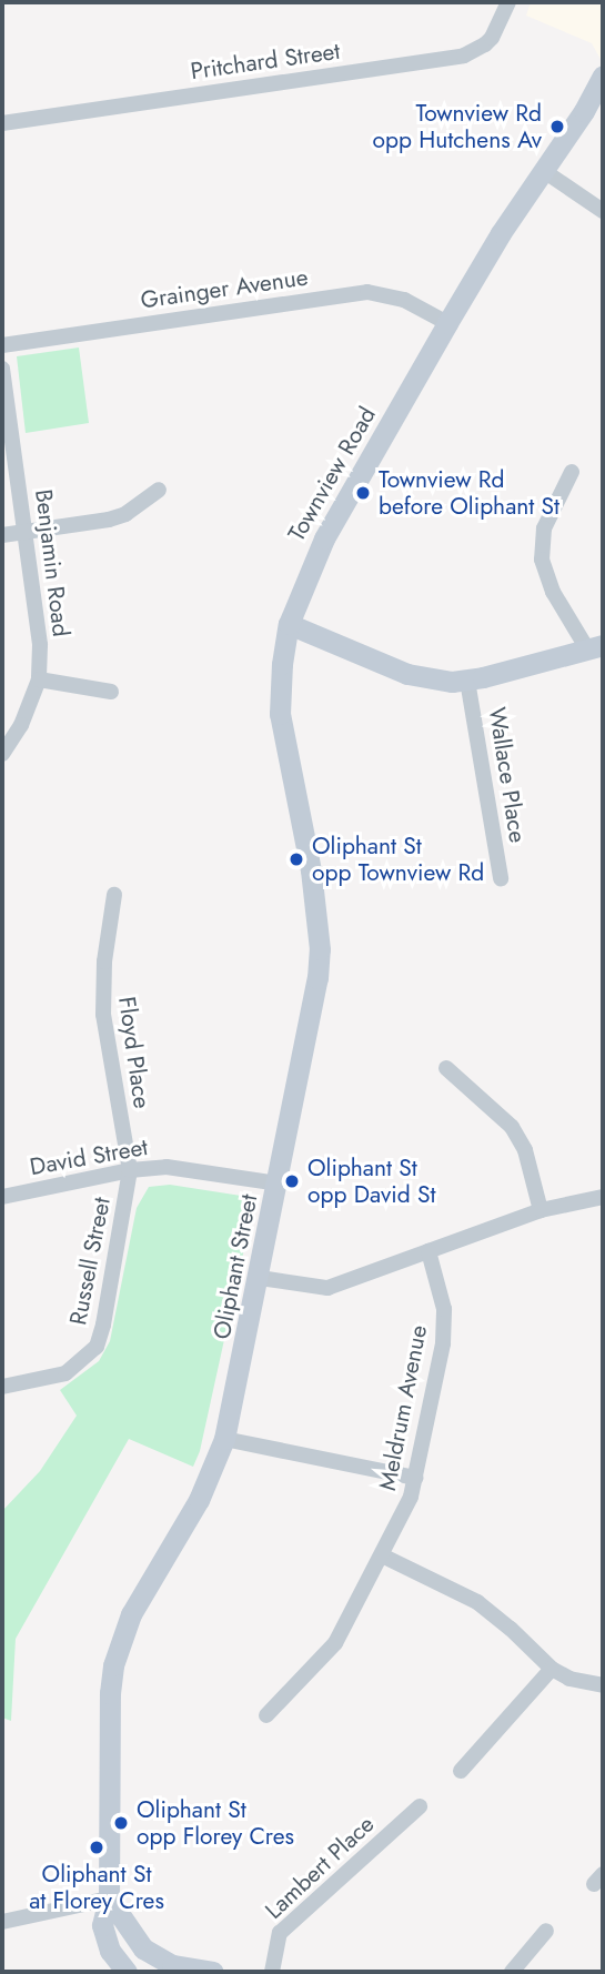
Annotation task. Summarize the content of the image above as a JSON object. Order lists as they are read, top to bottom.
{
  "streets": {
    "street": [
      "Pritchard Street",
      "Grainger Avenue",
      "Townview Road",
      "Benjamin Road",
      "Wallace Place",
      "Floyd Place",
      "David Street",
      "Russell Street",
      "Oliphant Street",
      "Meldrum Avenue",
      "Lambert Place"
    ]
  },
  "crossings": [
    ["Grainger Avenue", "Townview Road"],
    ["Townview Road", "Oliphant Street"],
    ["Floyd Place", "David Street"],
    ["Floyd Place", "Russell Street"],
    ["David Street", "Russell Street"],
    ["David Street", "Oliphant Street"]
  ],
  "places": [
    "Townview Rd opp Hutchens Av",
    "Townview Rd before Oliphant St",
    "Oliphant St opp Townview Rd",
    "Oliphant St opp David St",
    "Oliphant St opp Florey Cres",
    "Oliphant St at Florey Cres"
  ]
}
